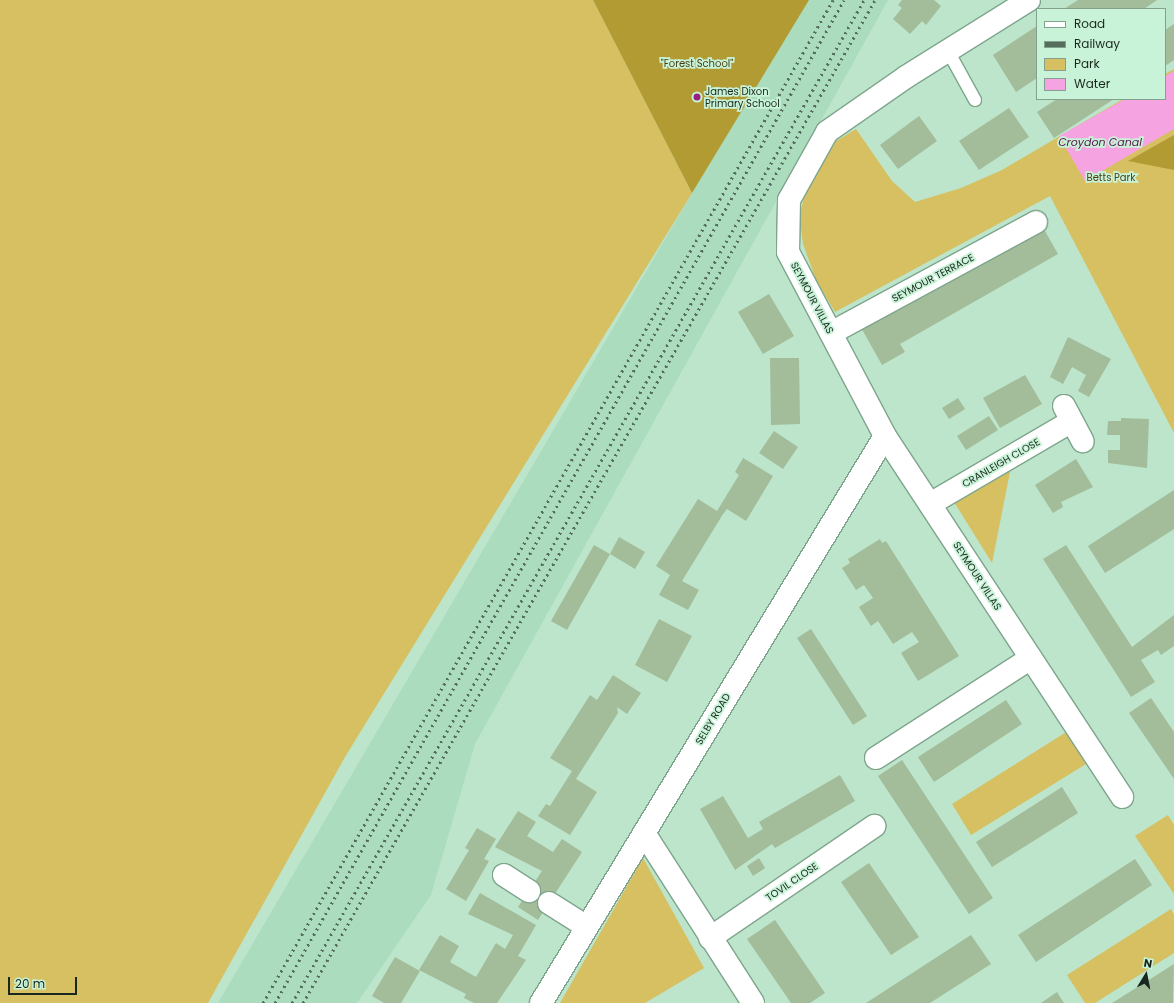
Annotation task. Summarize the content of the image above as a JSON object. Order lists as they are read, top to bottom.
{
  "streets": {
    "street": [
      "SEYMOUR TERRACE",
      "SEYMOUR VILLAS",
      "CRANLEIGH CLOSE",
      "SELBY ROAD",
      "TOVIL CLOSE"
    ]
  },
  "crossings": [
    ["SEYMOUR TERRACE", "SEYMOUR VILLAS"],
    ["SEYMOUR VILLAS", "CRANLEIGH CLOSE"],
    ["SEYMOUR VILLAS", "SELBY ROAD"]
  ],
  "water": ["Croydon Canal"],
  "parks": ["\"Forest School\"", "Betts Park"],
  "places": ["James Dixon Primary School"],
  "legend": [
    "Road",
    "Railway",
    "Park",
    "Water"
  ],
  "scale_bar": "20 m",
  "north": "top"
}
